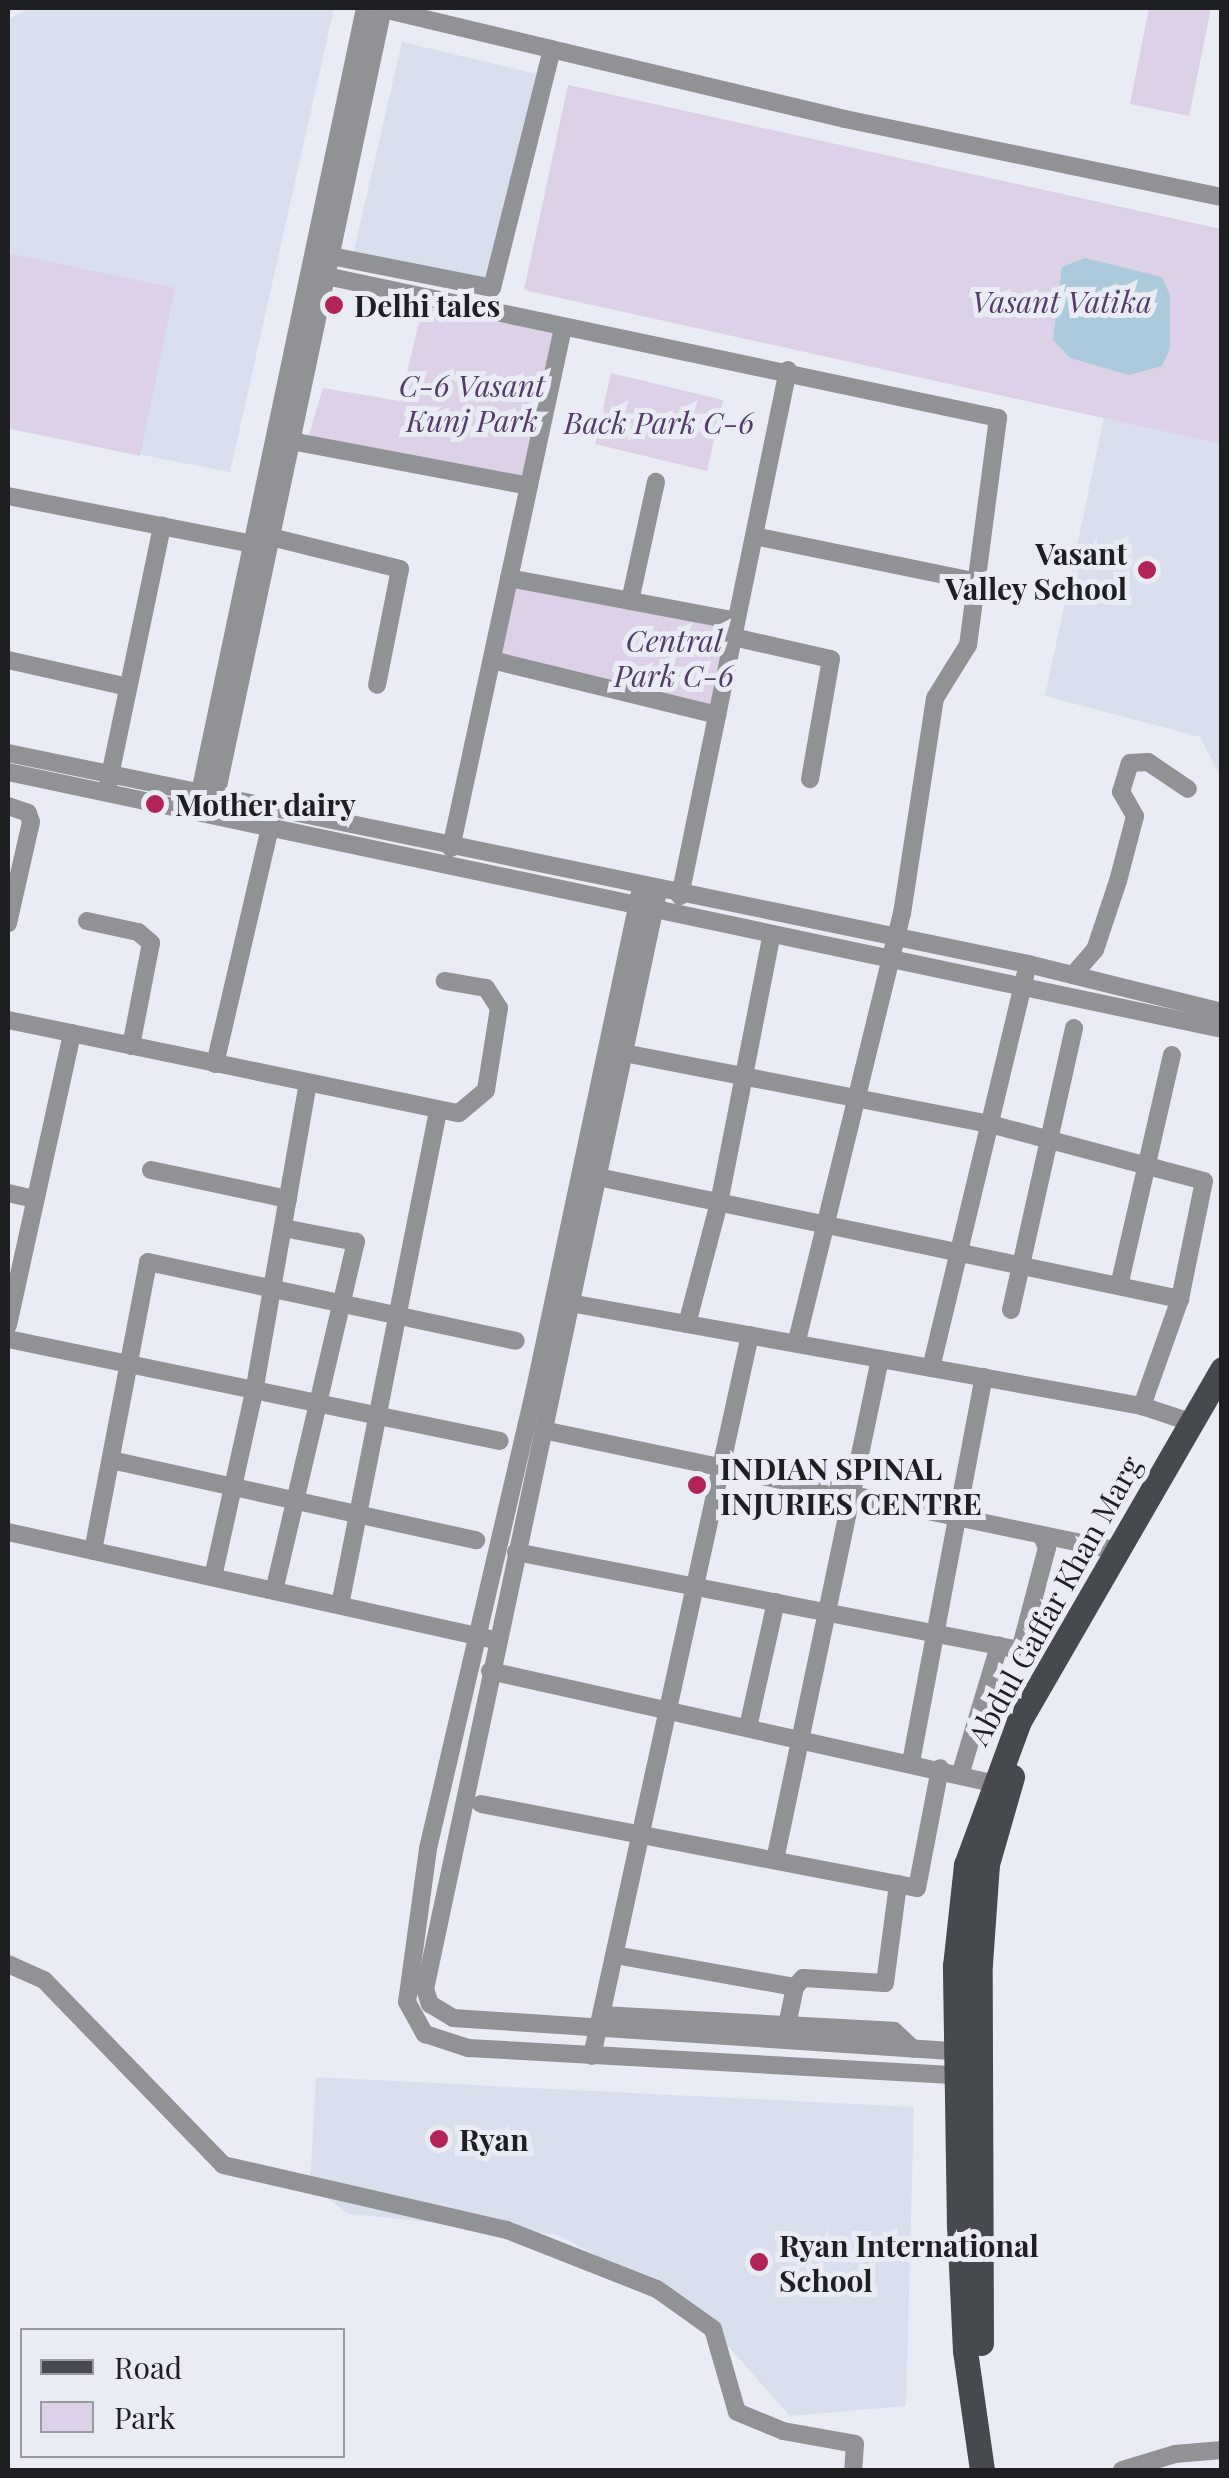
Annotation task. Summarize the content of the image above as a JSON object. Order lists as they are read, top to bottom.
{
  "streets": {
    "main road": ["Abdul Gaffar Khan Marg"]
  },
  "parks": [
    "Vasant Vatika",
    "C-6 Vasant Kunj Park",
    "Back Park C-6",
    "Central Park C-6"
  ],
  "places": [
    "Delhi tales",
    "Vasant Valley School",
    "Mother dairy",
    "INDIAN SPINAL INJURIES CENTRE",
    "Ryan",
    "Ryan International School"
  ],
  "legend": ["Road", "Park"]
}
